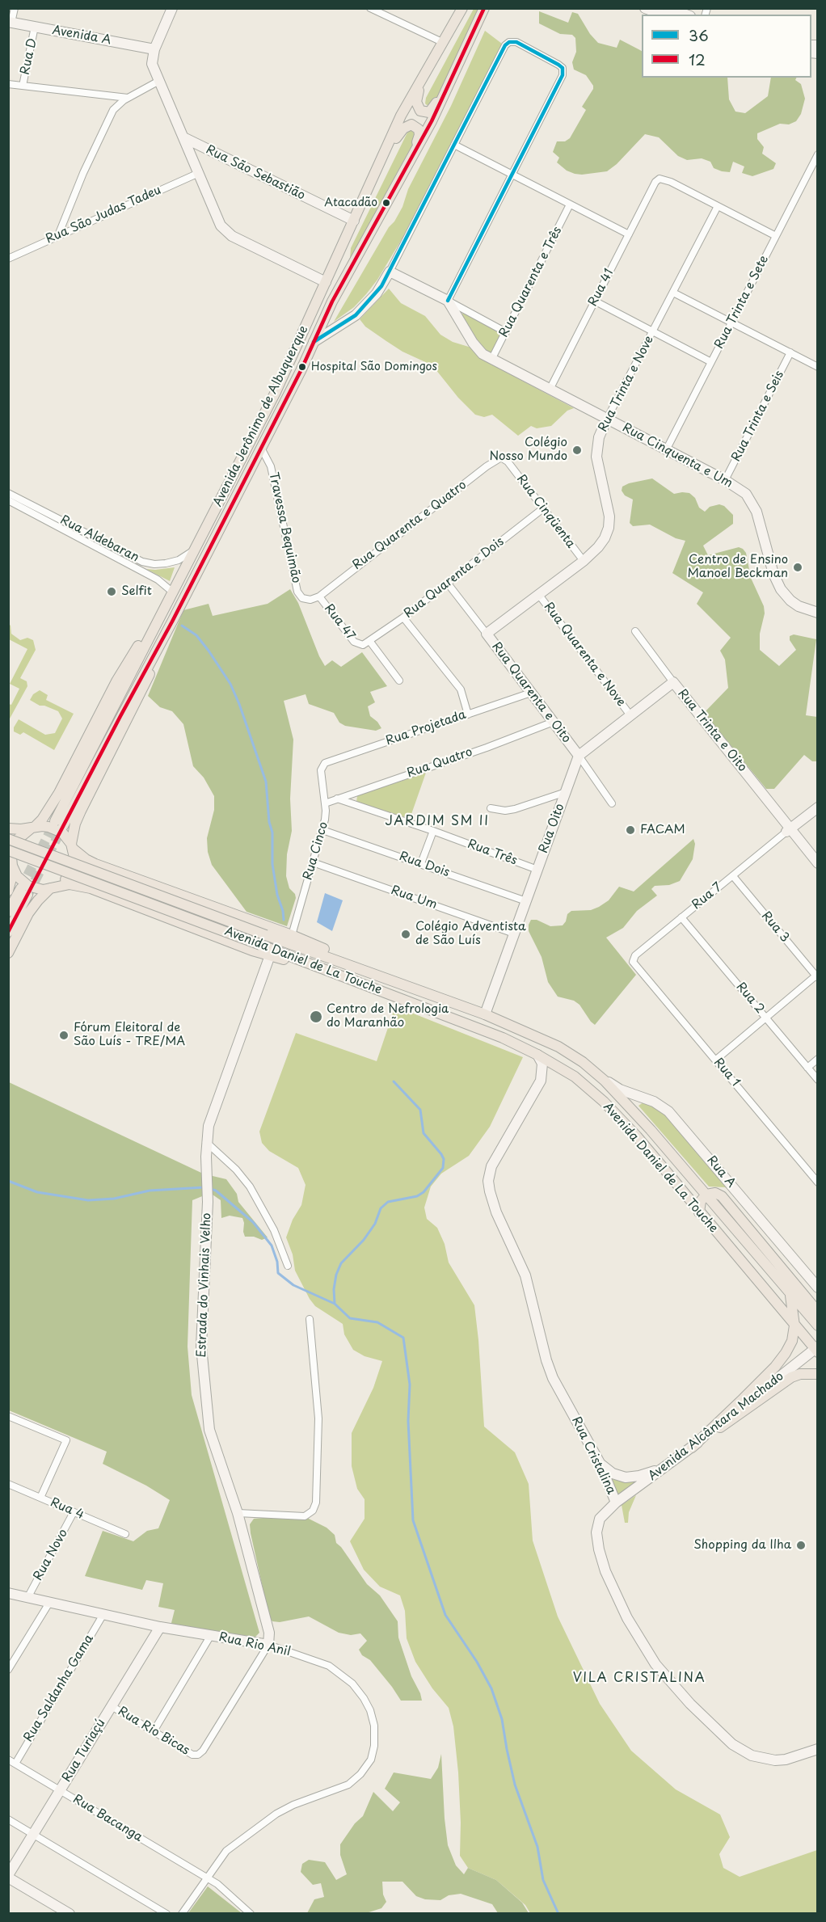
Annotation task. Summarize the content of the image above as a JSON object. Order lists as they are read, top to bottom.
{
  "streets": {
    "main road": ["Avenida Jerônimo de Albuquerque", "Avenida Daniel de La Touche"],
    "street": [
      "Avenida A",
      "Rua D",
      "Rua São Sebastião",
      "Rua São Judas Tadeu",
      "Rua Quarenta e Três",
      "Rua 41",
      "Rua Trinta e Sete",
      "Rua Trinta e Nove",
      "Rua Trinta e Seis",
      "Rua Cinquenta e Um",
      "Rua Cinqüenta",
      "Rua Quarenta e Quatro",
      "Travessa Bequimão",
      "Rua Aldebaran",
      "Rua Quarenta e Dois",
      "Rua 47",
      "Rua Quarenta e Nove",
      "Rua Quarenta e Oito",
      "Rua Projetada",
      "Rua Trinta e Oito",
      "Rua Quatro",
      "Rua Oito",
      "Rua Cinco",
      "Rua Três",
      "Rua Dois",
      "Rua 7",
      "Rua Um",
      "Rua 3",
      "Rua 2",
      "Rua 1",
      "Rua A",
      "Estrada do Vinhais Velho",
      "Avenida Alcântara Machado",
      "Rua Cristalina",
      "Rua 4",
      "Rua Novo",
      "Rua Rio Anil",
      "Rua Saldanha Gama",
      "Rua Rio Bicas",
      "Rua Turiaçú",
      "Rua Bacanga"
    ]
  },
  "crossings": [
    ["Avenida A", "Rua D"],
    ["Rua São Sebastião", "Avenida Jerônimo de Albuquerque"],
    ["Rua Quarenta e Três", "Rua Cinquenta e Um"],
    ["Rua 41", "Rua Trinta e Nove"],
    ["Rua 41", "Rua Cinquenta e Um"],
    ["Rua Trinta e Sete", "Rua Cinquenta e Um"],
    ["Rua Trinta e Nove", "Rua Cinquenta e Um"],
    ["Rua Trinta e Nove", "Rua Cinqüenta"],
    ["Rua Trinta e Nove", "Rua Quarenta e Nove"],
    ["Rua Trinta e Nove", "Rua Quarenta e Oito"],
    ["Avenida Jerônimo de Albuquerque", "Travessa Bequimão"],
    ["Avenida Jerônimo de Albuquerque", "Rua Aldebaran"],
    ["Rua Trinta e Seis", "Rua Cinquenta e Um"],
    ["Rua Cinqüenta", "Rua Quarenta e Quatro"],
    ["Rua Cinqüenta", "Rua Quarenta e Dois"],
    ["Rua Quarenta e Quatro", "Travessa Bequimão"],
    ["Rua Quarenta e Quatro", "Rua 47"],
    ["Travessa Bequimão", "Rua 47"],
    ["Rua Quarenta e Dois", "Rua 47"],
    ["Rua Quarenta e Dois", "Rua Quarenta e Oito"],
    ["Rua Quarenta e Oito", "Rua Projetada"],
    ["Rua Quarenta e Oito", "Rua Quatro"],
    ["Rua Quarenta e Oito", "Rua Oito"],
    ["Rua Projetada", "Rua Cinco"],
    ["Rua Trinta e Oito", "Rua 7"],
    ["Rua Quatro", "Rua Cinco"],
    ["Rua Quatro", "Rua Três"],
    ["Rua Oito", "Rua Três"],
    ["Rua Oito", "Rua Dois"],
    ["Rua Oito", "Rua Um"],
    ["Rua Oito", "Avenida Daniel de La Touche"],
    ["Rua Cinco", "Rua Dois"],
    ["Rua Cinco", "Rua Um"],
    ["Rua 7", "Rua 3"],
    ["Rua 7", "Rua 2"],
    ["Rua 7", "Rua 1"],
    ["Avenida Daniel de La Touche", "Rua A"],
    ["Avenida Daniel de La Touche", "Avenida Alcântara Machado"],
    ["Avenida Daniel de La Touche", "Rua Cristalina"],
    ["Estrada do Vinhais Velho", "Rua Rio Anil"],
    ["Estrada do Vinhais Velho", "Rua Rio Bicas"],
    ["Avenida Alcântara Machado", "Rua Cristalina"],
    ["Rua 4", "Rua Novo"],
    ["Rua Novo", "Rua Rio Anil"],
    ["Rua Rio Anil", "Rua Saldanha Gama"],
    ["Rua Rio Anil", "Rua Rio Bicas"],
    ["Rua Rio Anil", "Rua Turiaçú"],
    ["Rua Rio Anil", "Rua Bacanga"],
    ["Rua Saldanha Gama", "Rua Bacanga"],
    ["Rua Rio Bicas", "Rua Turiaçú"],
    ["Rua Turiaçú", "Rua Bacanga"]
  ],
  "districts": ["JARDIM SM II", "VILA CRISTALINA"],
  "places": [
    "Atacadão",
    "Hospital São Domingos",
    "Colégio Nosso Mundo",
    "Centro de Ensino Manoel Beckman",
    "Selfit",
    "FACAM",
    "Colégio Adventista de São Luís",
    "Centro de Nefrologia do Maranhão",
    "Fórum Eleitoral de São Luís - TRE/MA",
    "Shopping da Ilha"
  ],
  "lines": ["transit line 12", "transit line 36"],
  "legend": ["36", "12"]
}
